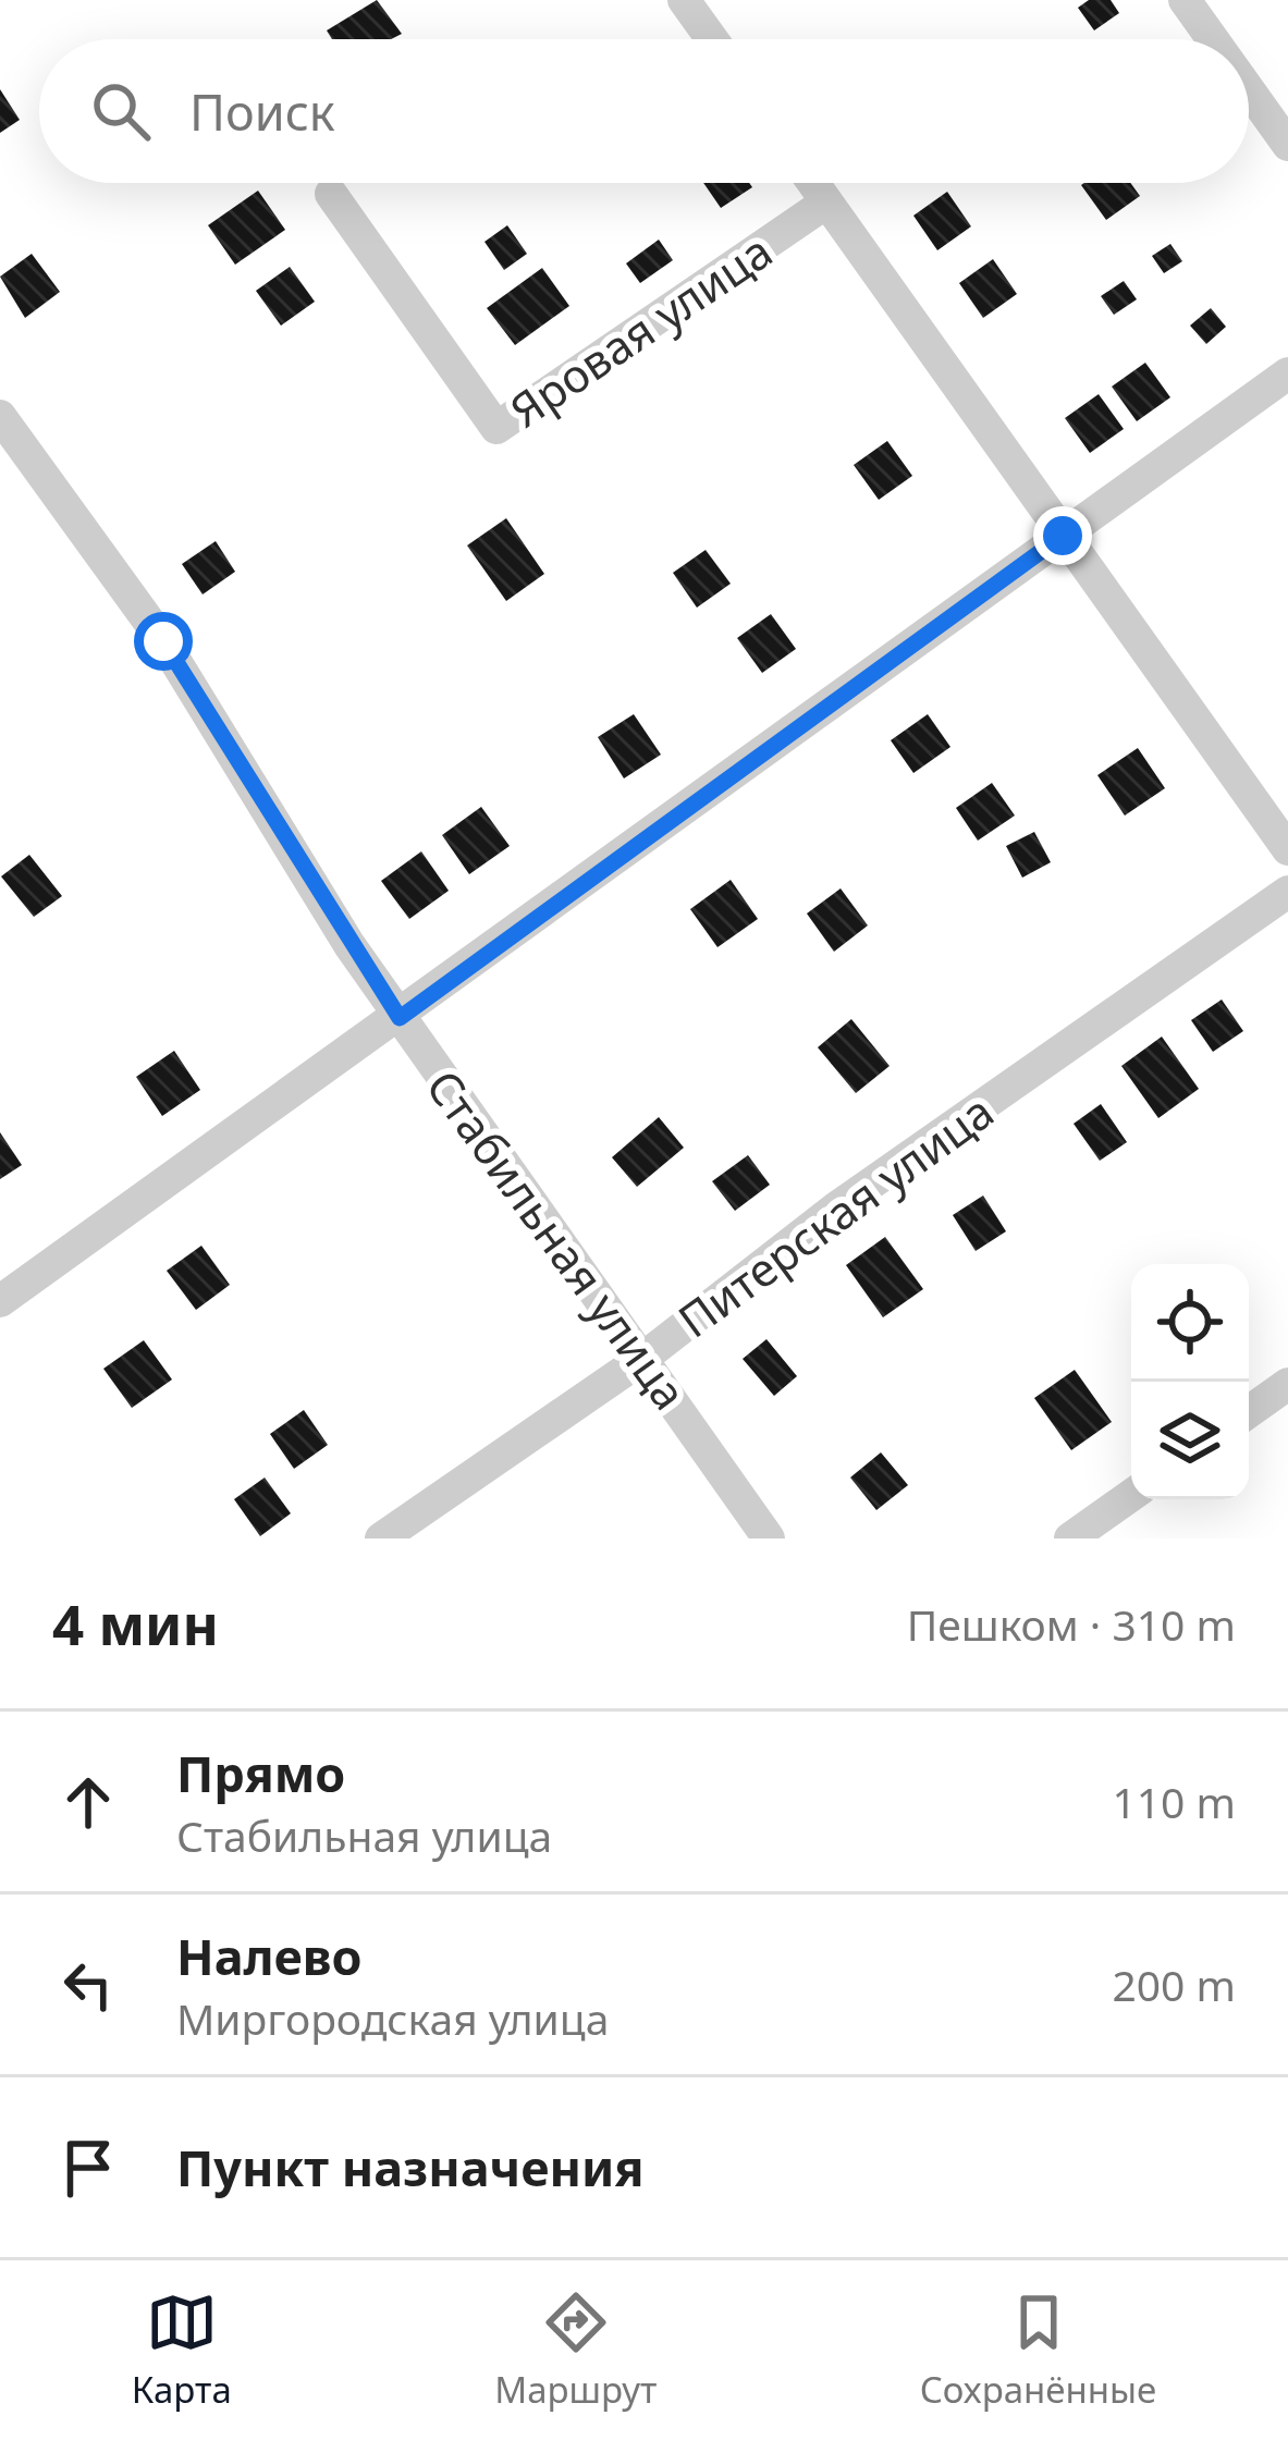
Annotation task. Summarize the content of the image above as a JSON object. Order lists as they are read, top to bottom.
{
  "streets": {
    "street": ["Яровая улица", "Питерская улица", "Стабильная улица"]
  },
  "crossings": [
    ["Питерская улица", "Стабильная улица"]
  ],
  "page": {
    "search": "Поиск",
    "heading": ["4 мин", "Пешком · 310 m"],
    "list": [
      ["Прямо", "Стабильная улица", "110 m"],
      ["Налево", "Миргородская улица", "200 m"],
      "Пункт назначения"
    ],
    "nav": ["Карта", "Маршрут", "Сохранённые"]
  }
}
